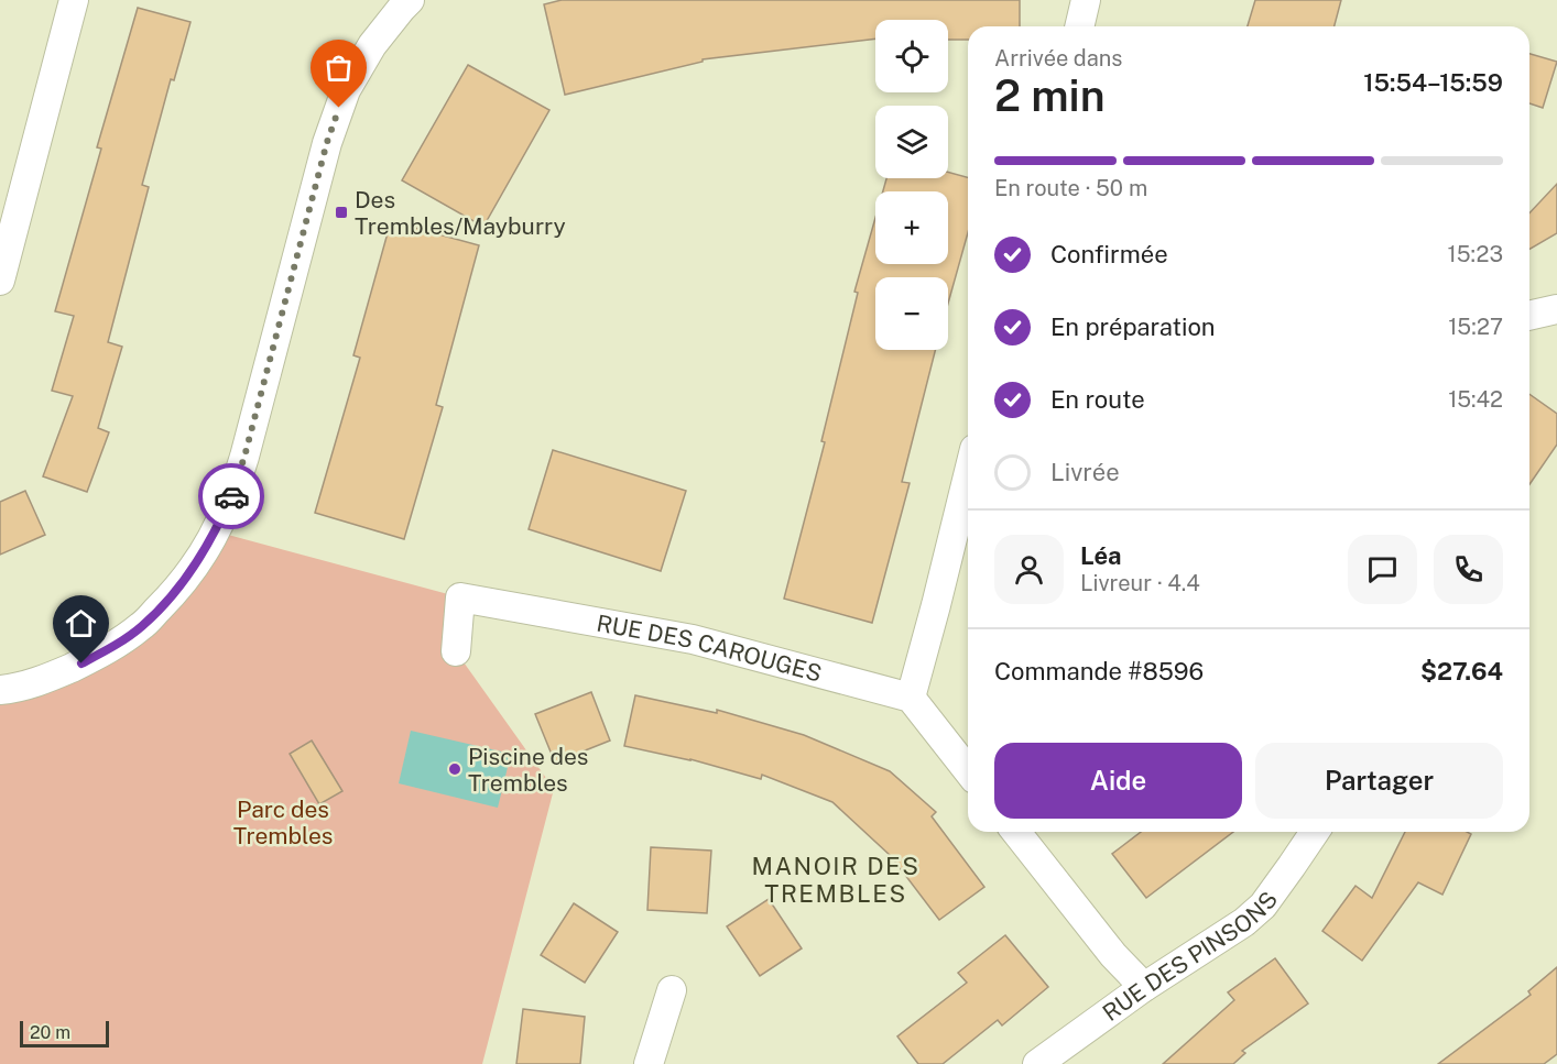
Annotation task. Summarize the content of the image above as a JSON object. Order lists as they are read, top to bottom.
{
  "streets": {
    "street": ["RUE DES CAROUGES", "RUE DES PINSONS"]
  },
  "districts": ["MANOIR DES TREMBLES"],
  "parks": ["Parc des Trembles"],
  "places": {
    "transit": ["Des Trembles/Mayburry"],
    "other": ["Piscine des Trembles"]
  },
  "scale_bar": "20 m",
  "page": {
    "map_buttons": ["+", "−"],
    "heading": ["2 min", "Arrivée dans", "15:54–15:59"],
    "panel": [
      "Léa",
      "Livreur · 4.4",
      "Commande #8596",
      "$27.64"
    ],
    "bar": "En route · 50 m",
    "list": [
      ["Confirmée", "15:23"],
      ["En préparation", "15:27"],
      ["En route", "15:42"],
      "Livrée"
    ],
    "buttons": ["Aide", "Partager"],
    "scale": "20 m"
  }
}
